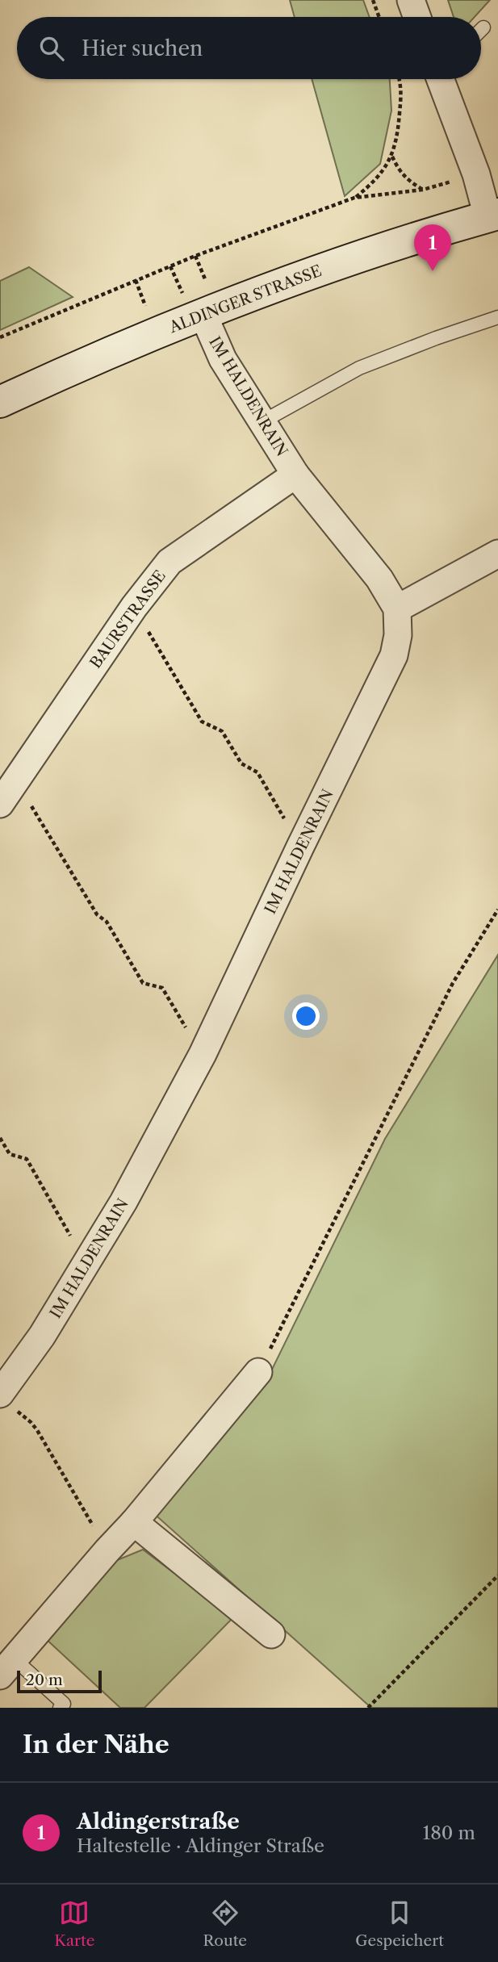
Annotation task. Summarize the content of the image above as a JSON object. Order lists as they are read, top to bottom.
{
  "streets": {
    "main road": ["ALDINGER STRASSE"],
    "street": ["IM HALDENRAIN", "BAURSTRASSE"]
  },
  "crossings": [
    ["ALDINGER STRASSE", "IM HALDENRAIN"],
    ["IM HALDENRAIN", "BAURSTRASSE"]
  ],
  "scale_bar": "20 m",
  "page": {
    "search": "Hier suchen",
    "pins": "1",
    "scale": "20 m",
    "heading": "In der Nähe",
    "list": [
      {
        "mark": "1",
        "name": "Aldingerstraße",
        "note": "Haltestelle · Aldinger Straße",
        "value": "180 m"
      }
    ],
    "nav": ["Karte", "Route", "Gespeichert"]
  }
}
